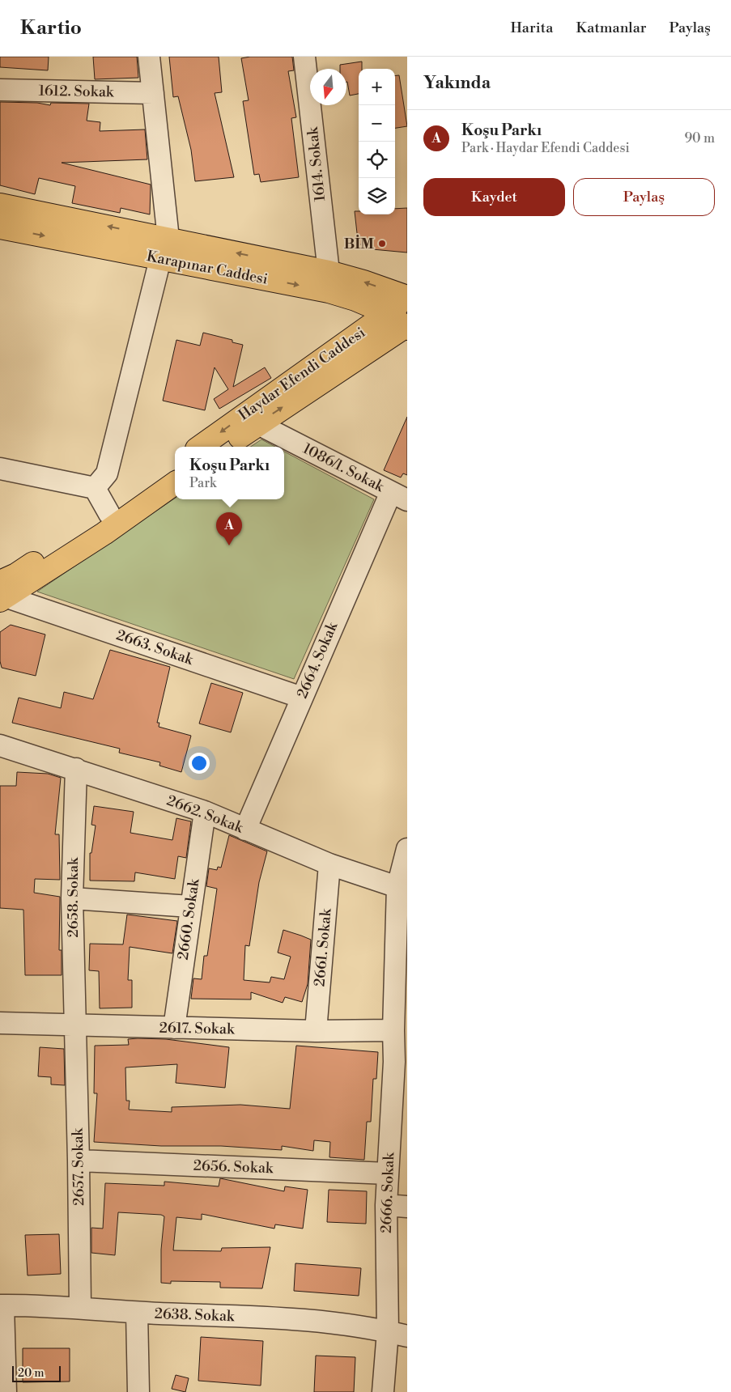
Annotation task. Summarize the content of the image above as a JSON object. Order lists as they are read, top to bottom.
{
  "streets": {
    "main road": ["Karapınar Caddesi", "Haydar Efendi Caddesi"],
    "street": [
      "1612. Sokak",
      "1614. Sokak",
      "1086/1. Sokak",
      "2663. Sokak",
      "2664. Sokak",
      "2662. Sokak",
      "2658. Sokak",
      "2660. Sokak",
      "2661. Sokak",
      "2617. Sokak",
      "2657. Sokak",
      "2656. Sokak",
      "2666. Sokak",
      "2638. Sokak"
    ]
  },
  "crossings": [
    ["1614. Sokak", "Karapınar Caddesi"],
    ["Karapınar Caddesi", "Haydar Efendi Caddesi"],
    ["Haydar Efendi Caddesi", "1086/1. Sokak"],
    ["1086/1. Sokak", "2664. Sokak"],
    ["2663. Sokak", "2664. Sokak"],
    ["2664. Sokak", "2662. Sokak"],
    ["2662. Sokak", "2658. Sokak"],
    ["2662. Sokak", "2660. Sokak"],
    ["2662. Sokak", "2661. Sokak"],
    ["2662. Sokak", "2666. Sokak"],
    ["2658. Sokak", "2617. Sokak"],
    ["2658. Sokak", "2657. Sokak"],
    ["2660. Sokak", "2617. Sokak"],
    ["2661. Sokak", "2617. Sokak"],
    ["2617. Sokak", "2657. Sokak"],
    ["2617. Sokak", "2666. Sokak"],
    ["2657. Sokak", "2656. Sokak"],
    ["2657. Sokak", "2638. Sokak"],
    ["2656. Sokak", "2666. Sokak"],
    ["2666. Sokak", "2638. Sokak"]
  ],
  "places": ["BİM"],
  "scale_bar": "20 m",
  "north": "bottom",
  "page": {
    "header": "Kartio",
    "nav": ["Harita", "Katmanlar", "Paylaş"],
    "heading": "Yakında",
    "map_buttons": ["+", "−"],
    "list": [
      {
        "mark": "A",
        "name": "Koşu Parkı",
        "note": "Park · Haydar Efendi Caddesi",
        "value": "90 m"
      }
    ],
    "buttons": ["Kaydet", "Paylaş"],
    "popup": ["Koşu Parkı", "Park"],
    "pins": "A",
    "scale": "20 m"
  }
}
